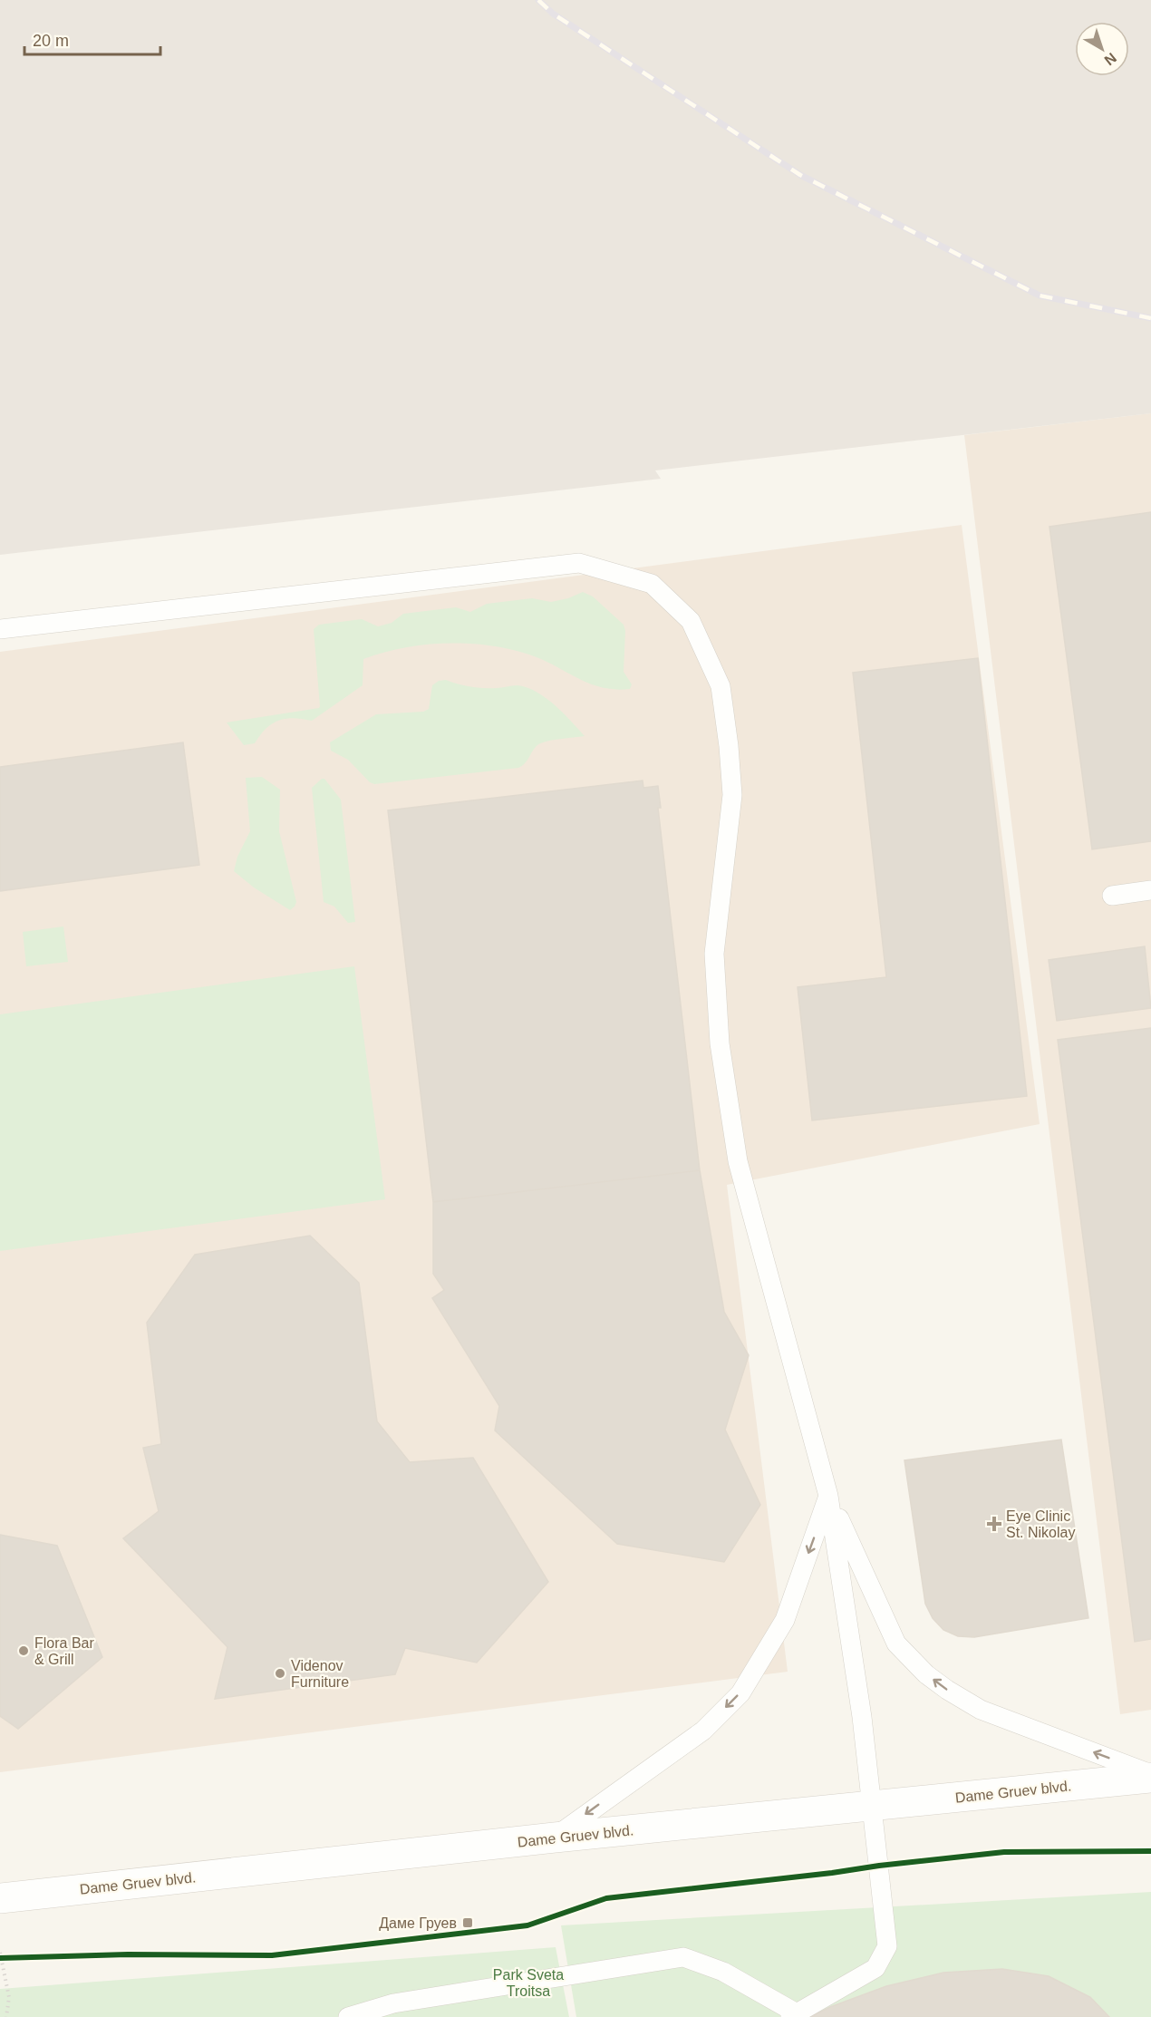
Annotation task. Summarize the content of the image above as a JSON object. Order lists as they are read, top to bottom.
{
  "streets": {
    "main road": ["Dame Gruev blvd."]
  },
  "parks": ["Park Sveta Troitsa"],
  "places": {
    "health": ["Eye Clinic St. Nikolay"],
    "other": ["Flora Bar & Grill", "Videnov Furniture"],
    "transit": ["Даме Груев"]
  },
  "scale_bar": "20 m",
  "north": "bottom right"
}
